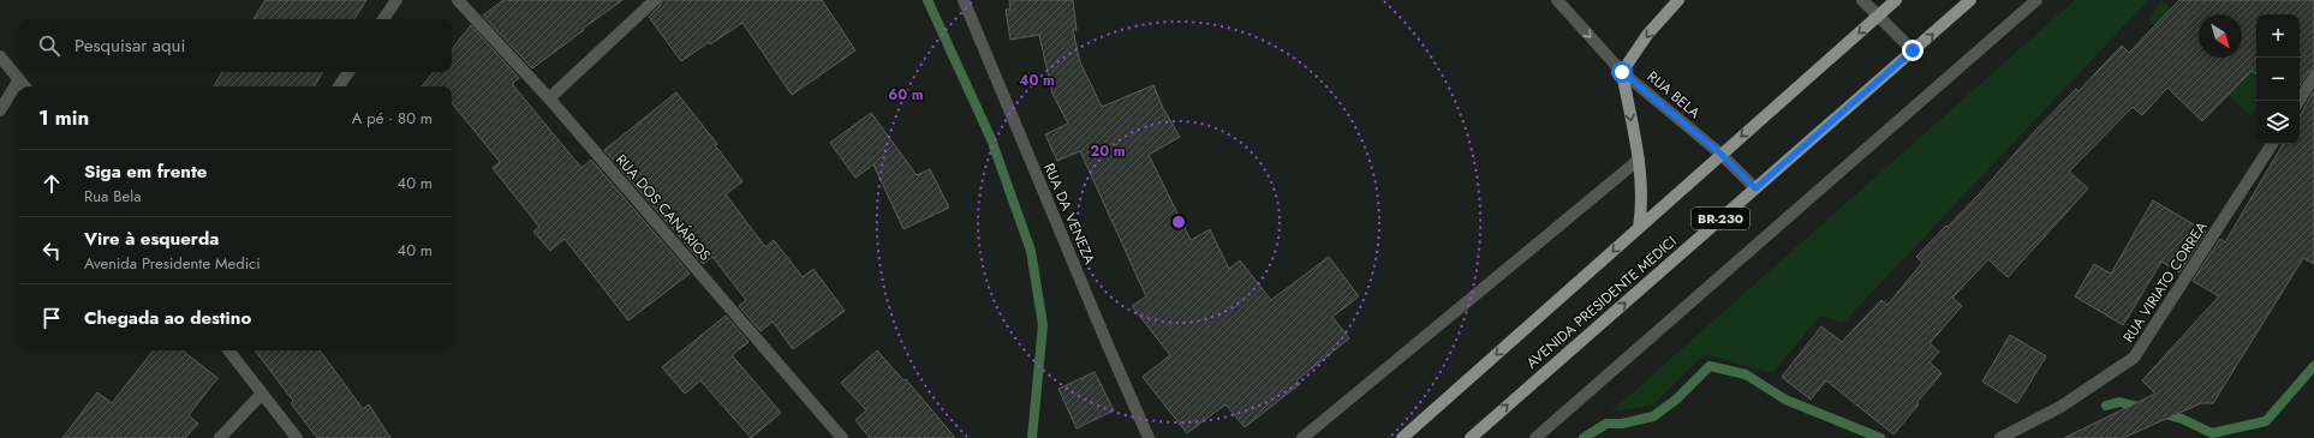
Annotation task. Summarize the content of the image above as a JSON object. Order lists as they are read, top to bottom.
{
  "streets": {
    "main road": ["BR-230", "AVENIDA PRESIDENTE MEDICI"],
    "street": [
      "RUA BELA",
      "RUA DOS CANÁRIOS",
      "RUA DA VENEZA",
      "RUA VIRIATO CORREA"
    ]
  },
  "crossings": [
    ["RUA BELA", "AVENIDA PRESIDENTE MEDICI"]
  ],
  "one_way": ["RUA BELA"],
  "north": "bottom right",
  "page": {
    "map_buttons": ["+", "−"],
    "search": "Pesquisar aqui",
    "heading": ["1 min", "A pé · 80 m"],
    "list": [
      ["Siga em frente", "Rua Bela", "40 m"],
      ["Vire à esquerda", "Avenida Presidente Medici", "40 m"],
      "Chegada ao destino"
    ]
  },
  "rings": ["40 m", "60 m", "20 m"]
}
